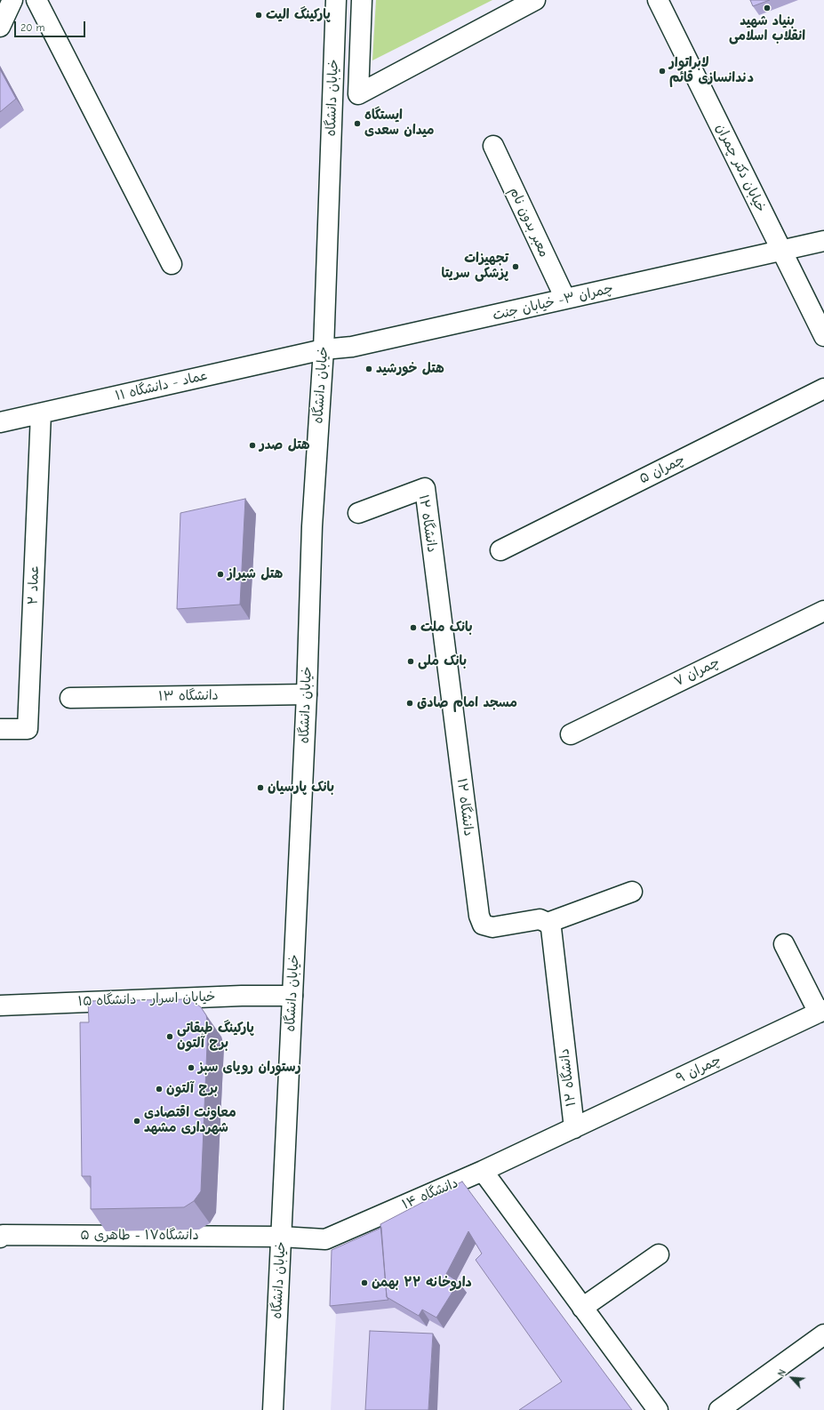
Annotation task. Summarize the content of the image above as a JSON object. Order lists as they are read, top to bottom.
{
  "streets": {
    "street": [
      "خیابان دانشگاه",
      "خیابان دکتر چمران",
      "معبر بدون نام",
      "چمران ۳- خیابان جنت",
      "عماد - دانشگاه ۱۱",
      "چمران ۵",
      "دانشگاه ۱۲",
      "عماد ۲",
      "چمران ۷",
      "دانشگاه ۱۳",
      "خیابان اسرار - دانشگاه ۱۵",
      "چمران ۹",
      "دانشگاه ۱۴",
      "دانشگاه۱۷ - طاهری ۵"
    ]
  },
  "crossings": [
    ["خیابان دانشگاه", "چمران ۳- خیابان جنت"],
    ["خیابان دانشگاه", "عماد - دانشگاه ۱۱"],
    ["خیابان دانشگاه", "دانشگاه ۱۳"],
    ["خیابان دانشگاه", "خیابان اسرار - دانشگاه ۱۵"],
    ["خیابان دانشگاه", "دانشگاه ۱۴"],
    ["خیابان دانشگاه", "دانشگاه۱۷ - طاهری ۵"],
    ["خیابان دکتر چمران", "چمران ۳- خیابان جنت"],
    ["معبر بدون نام", "چمران ۳- خیابان جنت"],
    ["چمران ۳- خیابان جنت", "عماد - دانشگاه ۱۱"],
    ["عماد - دانشگاه ۱۱", "عماد ۲"],
    ["دانشگاه ۱۲", "چمران ۹"],
    ["دانشگاه ۱۲", "دانشگاه ۱۴"],
    ["چمران ۹", "دانشگاه ۱۴"],
    ["دانشگاه ۱۴", "دانشگاه۱۷ - طاهری ۵"]
  ],
  "places": [
    "بنیاد شهید انقلاب اسلامی",
    "پارکینگ الیت",
    "لابراتوار دندانسازی قائم",
    "ایستگاه میدان سعدی",
    "تجهیزات پزشکی سریتا",
    "هتل خورشید",
    "هتل صدر",
    "هتل شیراز",
    "بانک ملت",
    "بانک ملی",
    "مسجد امام صادق",
    "بانک پارسیان",
    "پارکینگ طبقاتی برج آلتون",
    "رستوران رویای سبز",
    "برج آلتون",
    "معاونت اقتصادی شهرداری مشهد",
    "داروخانه ۲۲ بهمن"
  ],
  "scale_bar": "20 m",
  "north": "top left"
}
